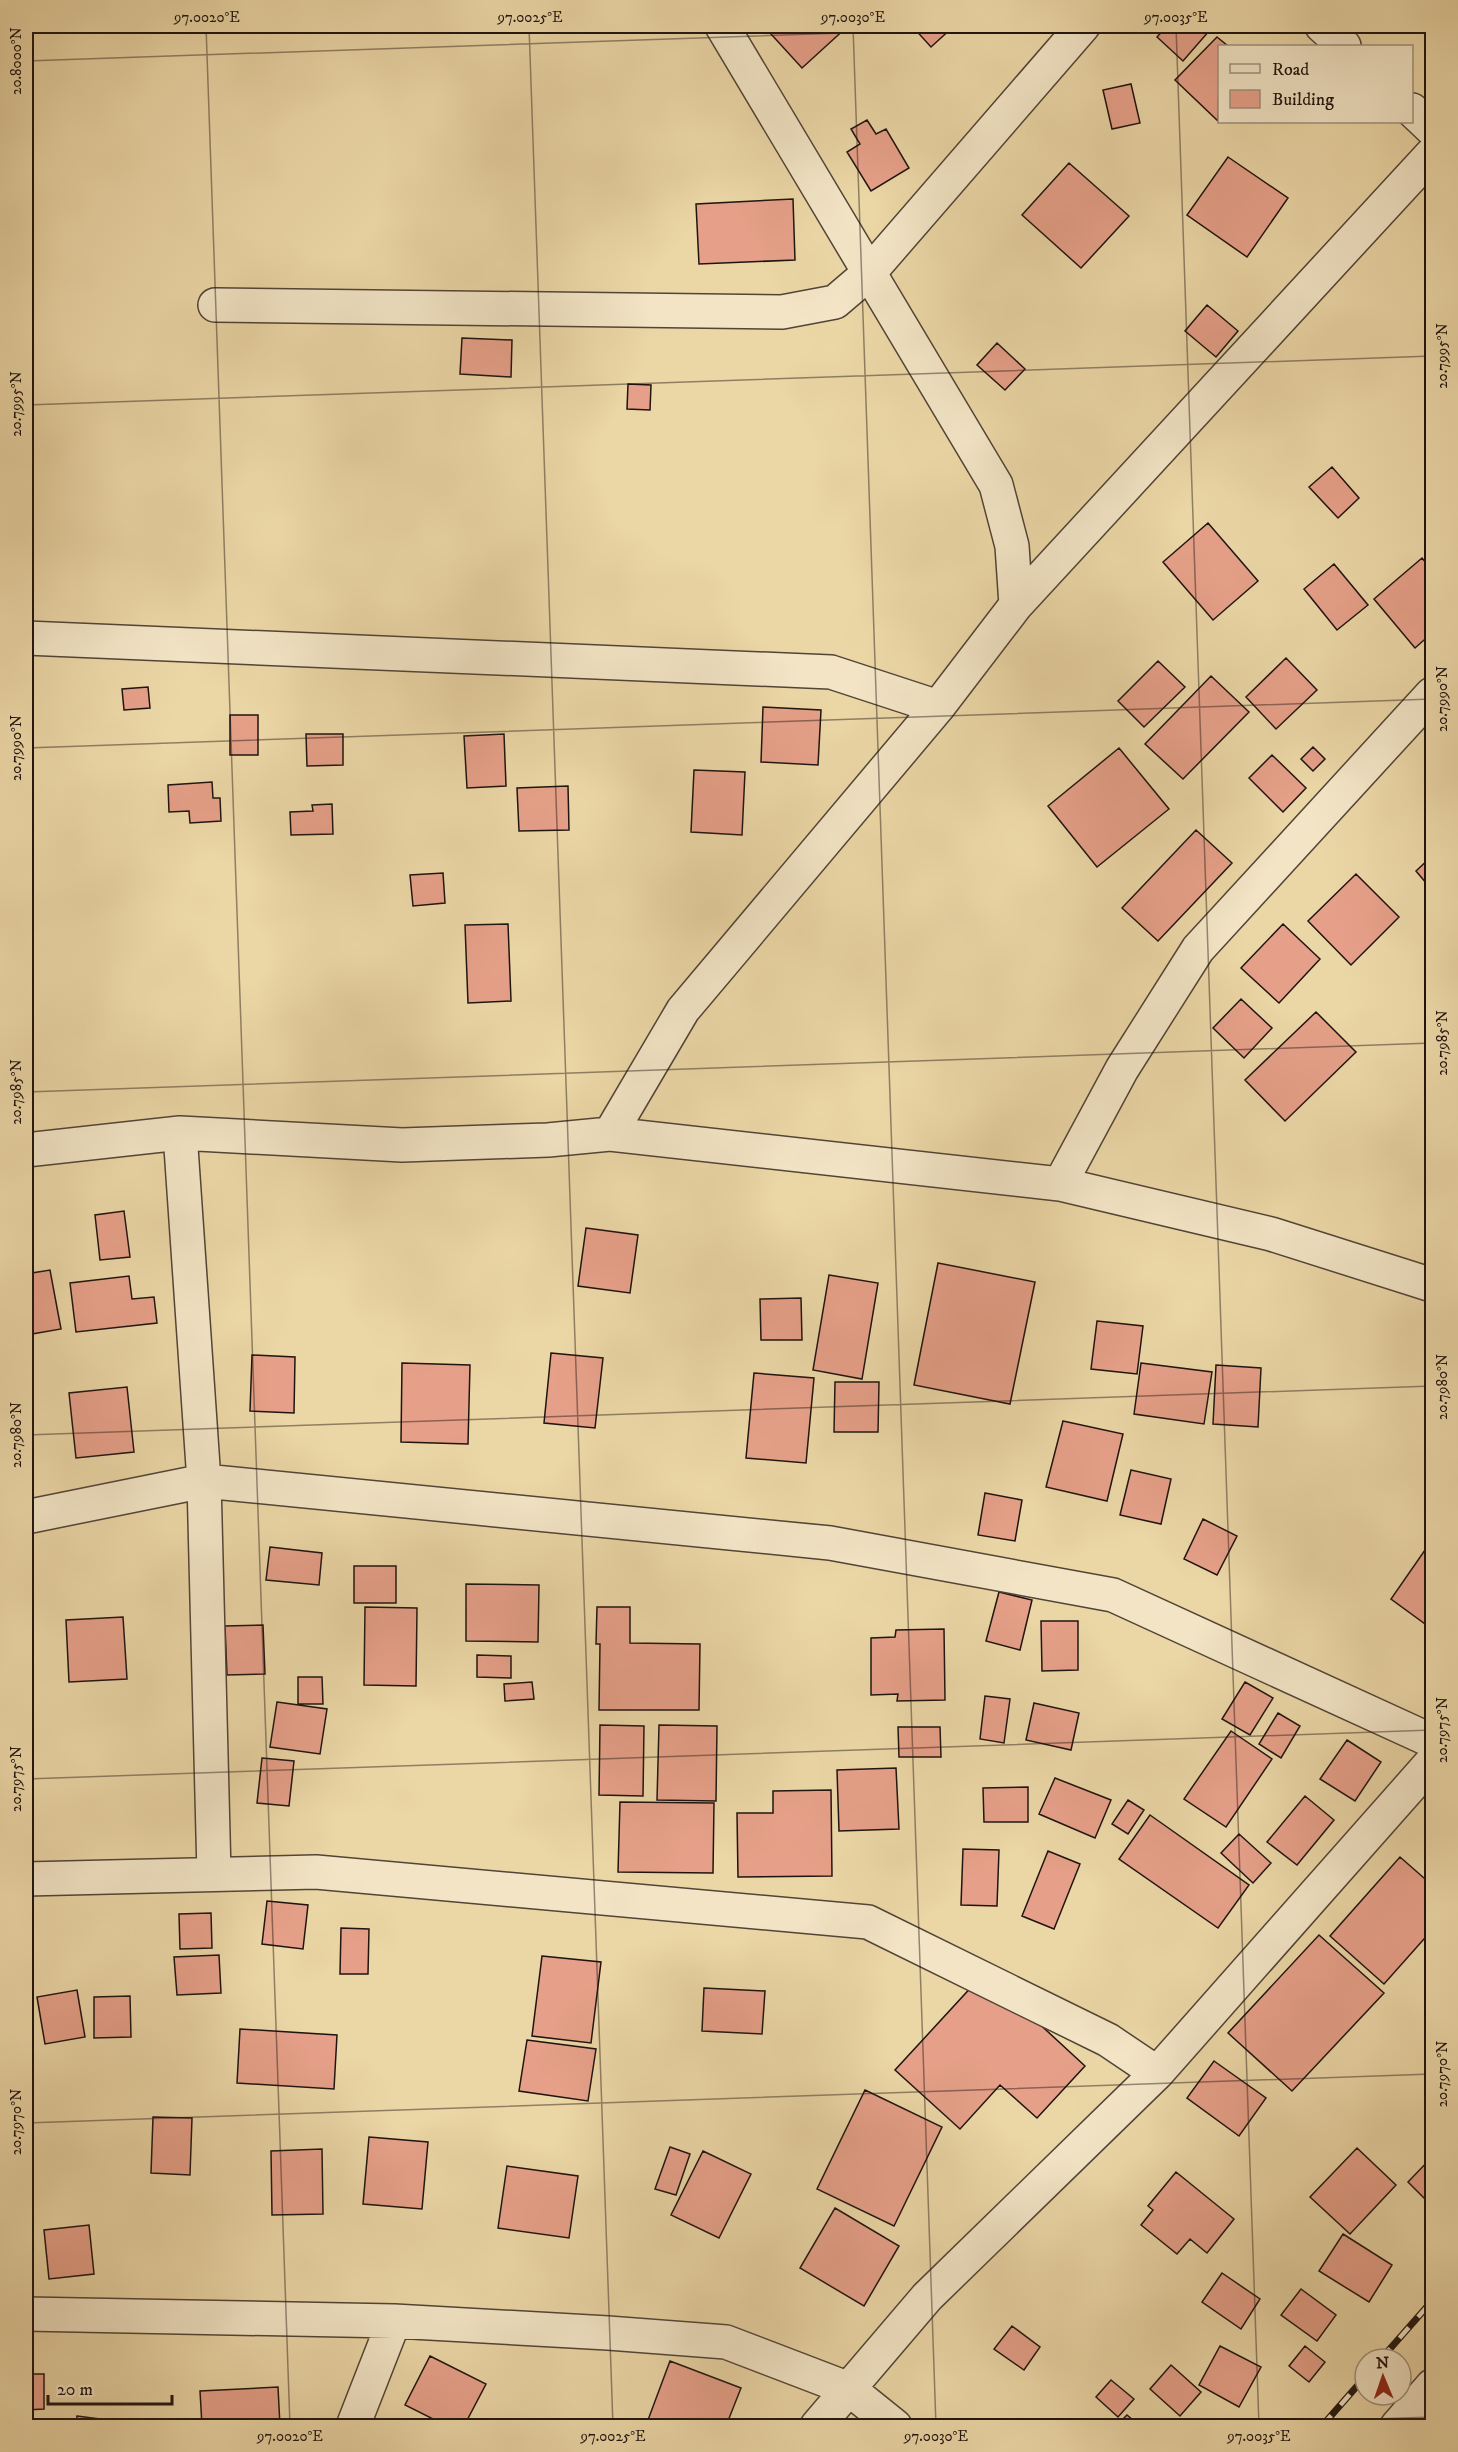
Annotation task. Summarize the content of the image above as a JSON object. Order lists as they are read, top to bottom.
{
  "legend": ["Road", "Building"],
  "scale_bar": "20 m",
  "north": "top",
  "coordinates": [
    "97.0020°E",
    "97.0025°E",
    "97.0030°E",
    "97.0035°E",
    "20.8000°N",
    "20.7995°N",
    "20.7990°N",
    "20.7985°N",
    "20.7980°N",
    "20.7975°N",
    "20.7970°N"
  ]
}
